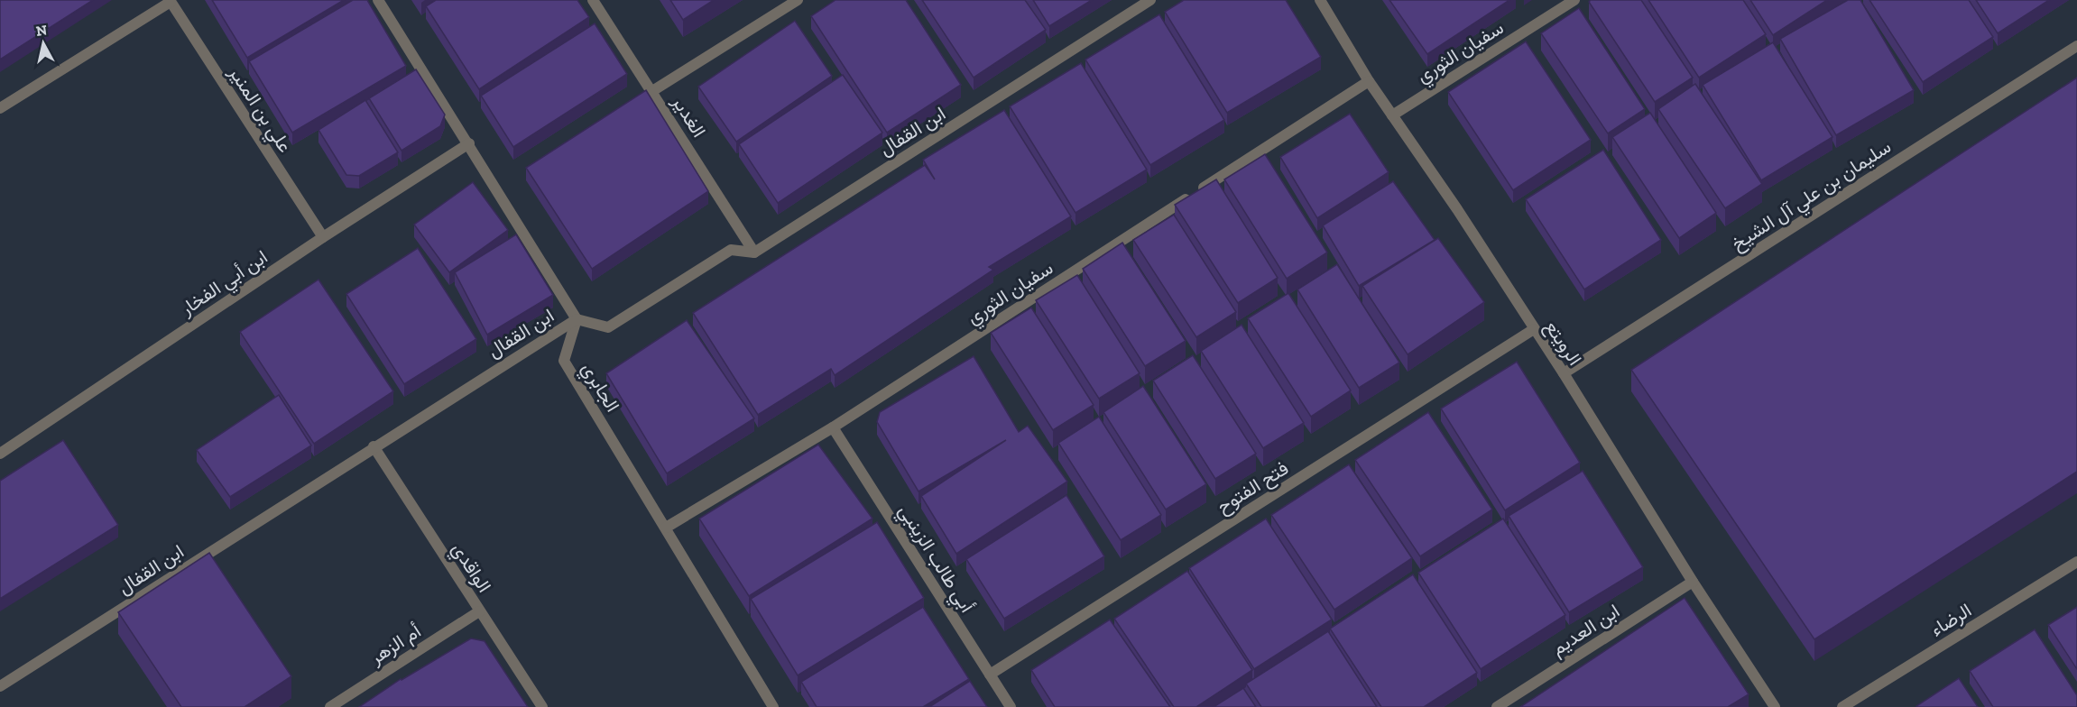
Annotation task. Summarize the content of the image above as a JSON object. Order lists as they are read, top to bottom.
{
  "streets": {
    "street": [
      "سفيان الثوري",
      "علي بن المنير",
      "الغدير",
      "ابن القفال",
      "سليمان بن علي آل الشيخ",
      "ابن أبي الفخار",
      "الرويتع",
      "الجابري",
      "فتح الفتوح",
      "أبي طالب الزينبي",
      "الواقدي",
      "الرضاء",
      "ابن العديم",
      "أم الزهر"
    ]
  },
  "crossings": [
    ["سفيان الثوري", "الرويتع"],
    ["سفيان الثوري", "الجابري"],
    ["سفيان الثوري", "أبي طالب الزينبي"],
    ["علي بن المنير", "ابن أبي الفخار"],
    ["الغدير", "ابن القفال"],
    ["ابن القفال", "الجابري"],
    ["ابن القفال", "الواقدي"],
    ["سليمان بن علي آل الشيخ", "الرويتع"],
    ["الرويتع", "فتح الفتوح"],
    ["الرويتع", "ابن العديم"],
    ["فتح الفتوح", "أبي طالب الزينبي"],
    ["الواقدي", "أم الزهر"]
  ],
  "north": "top"
}
